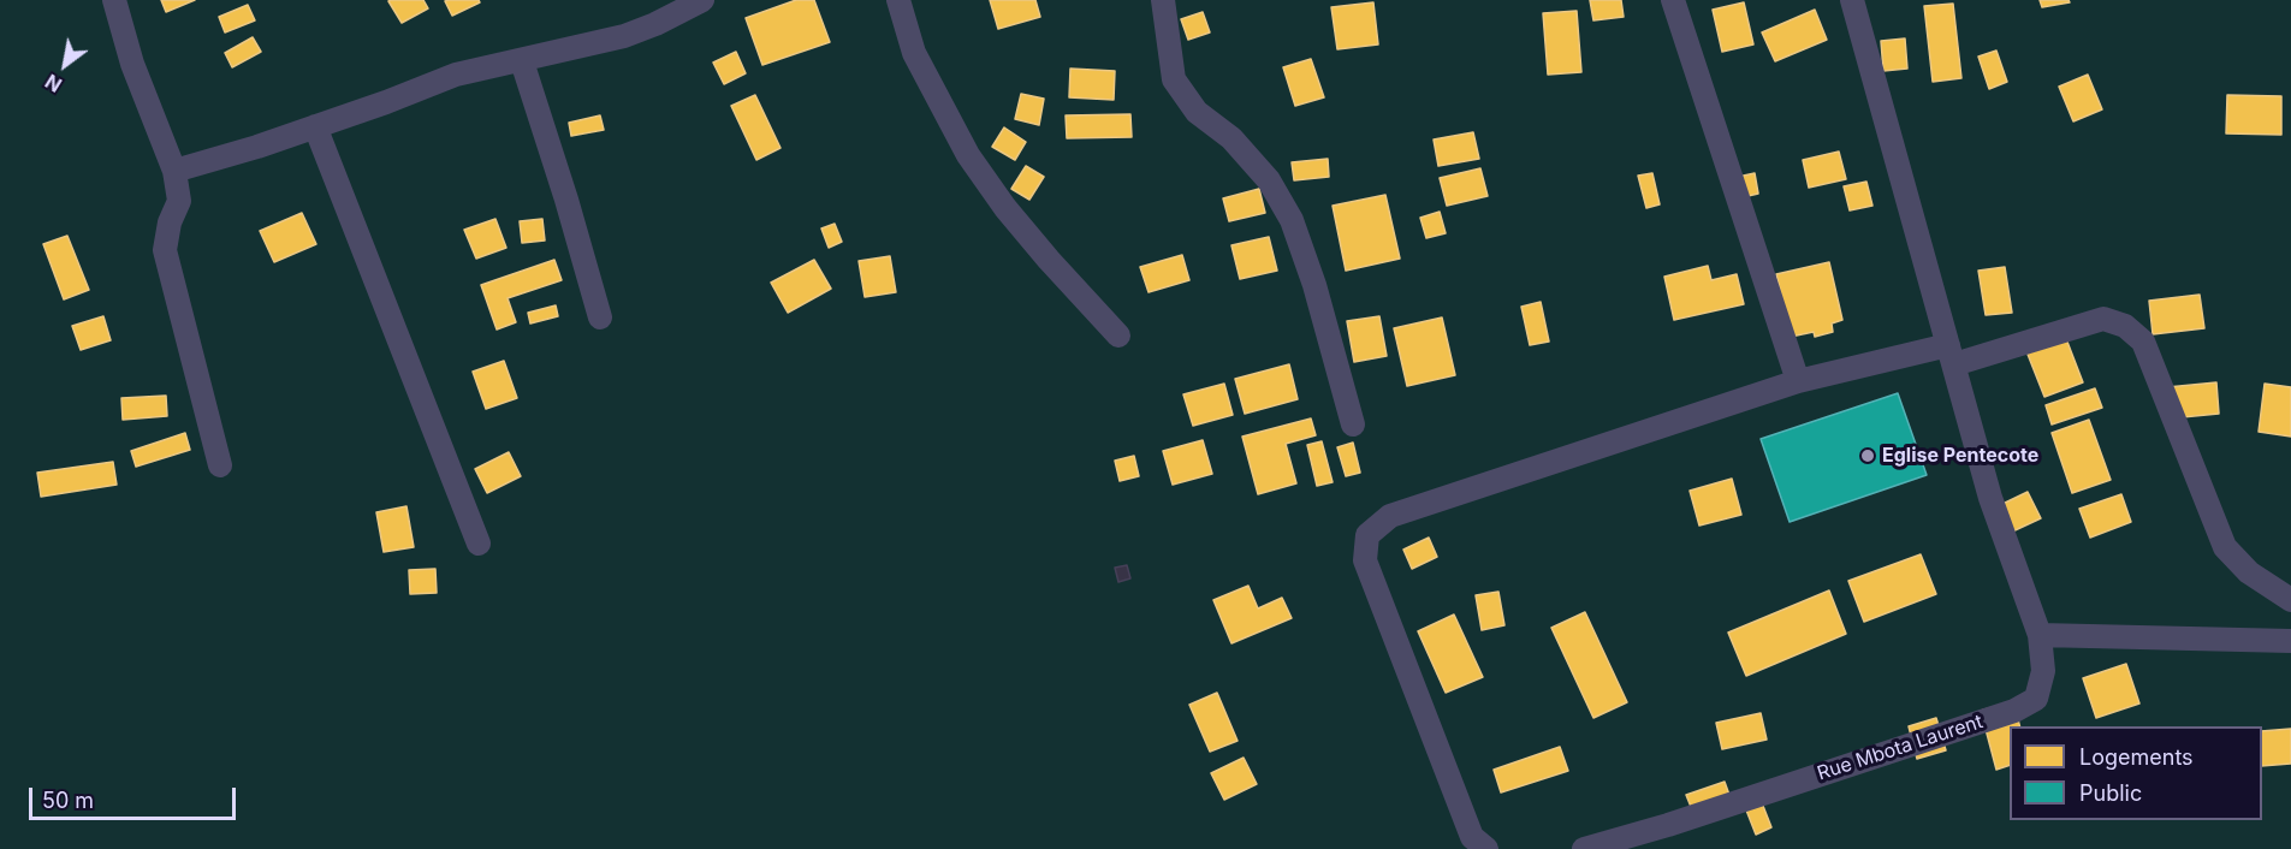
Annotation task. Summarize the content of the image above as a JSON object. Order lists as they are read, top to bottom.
{
  "streets": {
    "street": ["Rue Mbota Laurent"]
  },
  "places": ["Eglise Pentecote"],
  "legend": ["Logements", "Public"],
  "scale_bar": "50 m",
  "north": "bottom left"
}
